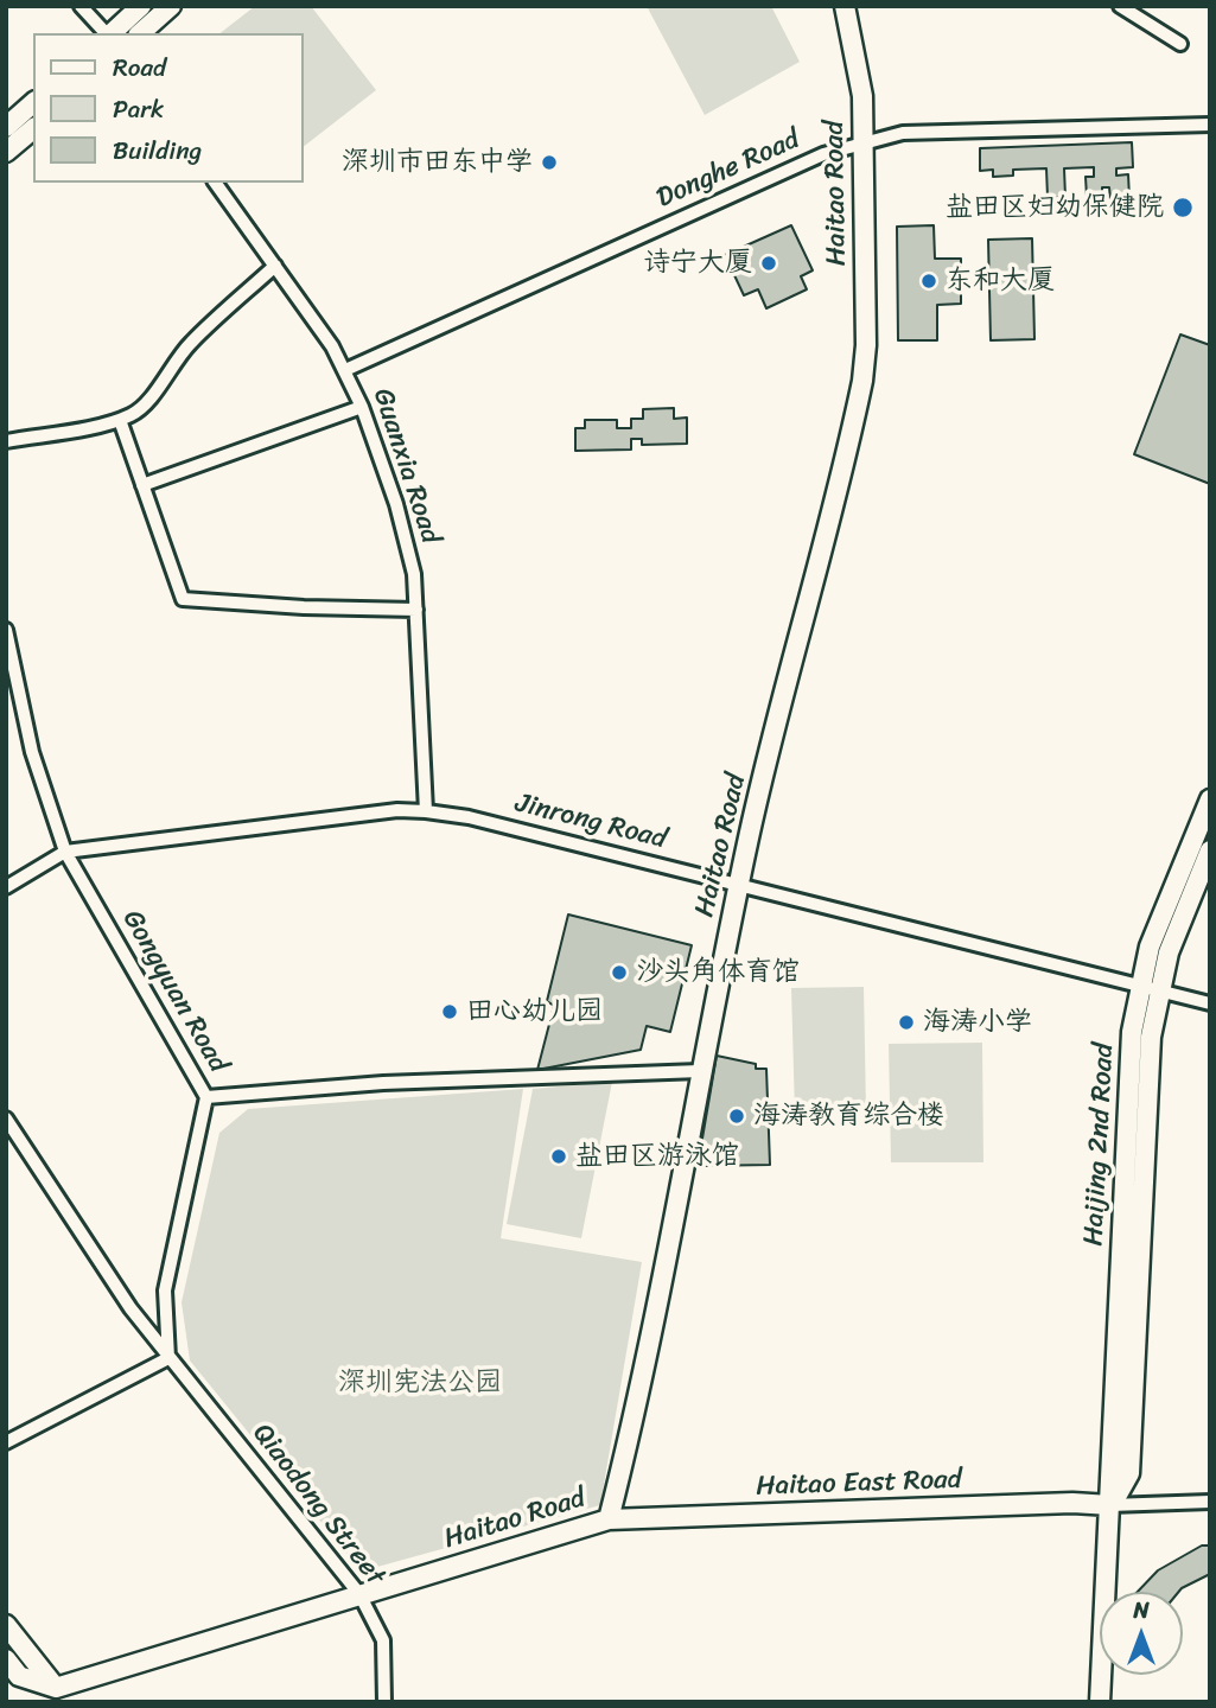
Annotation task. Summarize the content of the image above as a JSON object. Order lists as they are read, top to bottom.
{
  "streets": {
    "street": [
      "Donghe Road",
      "Haitao Road",
      "Guanxia Road",
      "Jinrong Road",
      "Gongyuan Road",
      "Haijing 2nd Road",
      "Haitao East Road",
      "Qiaodong Street"
    ]
  },
  "crossings": [
    ["Donghe Road", "Haitao Road"],
    ["Donghe Road", "Guanxia Road"],
    ["Haitao Road", "Jinrong Road"],
    ["Haitao Road", "Haitao East Road"],
    ["Haitao Road", "Qiaodong Street"],
    ["Guanxia Road", "Jinrong Road"],
    ["Jinrong Road", "Gongyuan Road"],
    ["Jinrong Road", "Haijing 2nd Road"],
    ["Gongyuan Road", "Qiaodong Street"],
    ["Haijing 2nd Road", "Haitao East Road"]
  ],
  "parks": ["深圳宪法公园"],
  "places": [
    "深圳市田东中学",
    "盐田区妇幼保健院",
    "诗宁大厦",
    "东和大厦",
    "沙头角体育馆",
    "田心幼儿园",
    "海涛小学",
    "海涛教育综合楼",
    "盐田区游泳馆"
  ],
  "legend": ["Road", "Park", "Building"],
  "north": "top"
}
